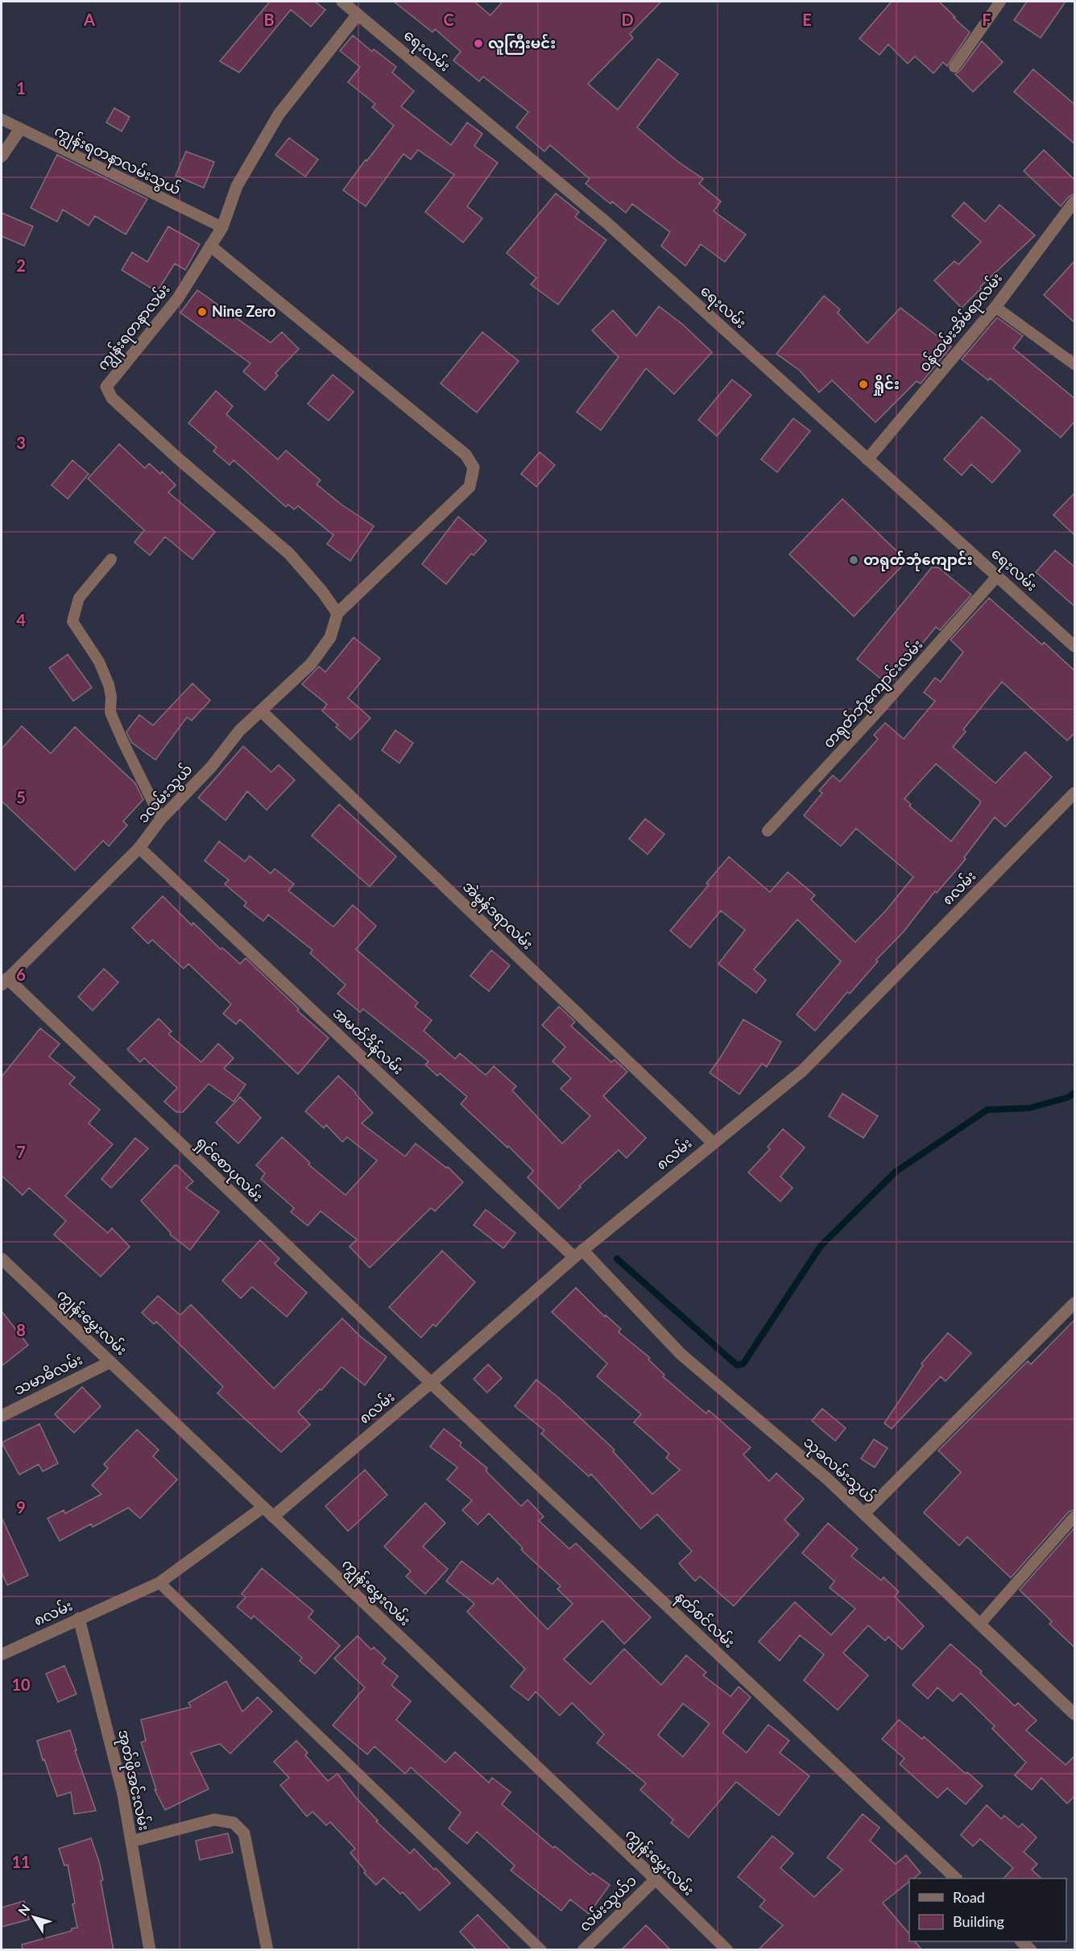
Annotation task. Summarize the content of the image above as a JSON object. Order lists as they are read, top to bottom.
{
  "streets": {
    "street": [
      "ရေးလမ်း",
      "၀န်ထမ်းအိမ်ရာလမ်း",
      "ကျွန်းရတနာလမ်း",
      "၁လမ်းသွယ်",
      "၈လမ်း",
      "အဲမွန်ဒရာလမ်း",
      "အမတ်ဒိန်လမ်း",
      "ရှင်စောပုလမ်း",
      "ကျွန်းမွှေးလမ်း",
      "သမာဓိလမ်း",
      "သုခလမ်းသွယ်",
      "နတ်စင်လမ်း",
      "အုတ်ဖိုအင်းလမ်း",
      "လမ်းသွယ်၁"
    ],
    "lane": ["ကျွန်းရတနာလမ်းသွယ်", "တရုတ်ဘုံကျောင်းလမ်း"]
  },
  "crossings": [
    ["ရေးလမ်း", "၀န်ထမ်းအိမ်ရာလမ်း"],
    ["ရေးလမ်း", "ကျွန်းရတနာလမ်း"],
    ["ရေးလမ်း", "တရုတ်ဘုံကျောင်းလမ်း"],
    ["ကျွန်းရတနာလမ်းသွယ်", "ကျွန်းရတနာလမ်း"],
    ["ကျွန်းရတနာလမ်း", "၁လမ်းသွယ်"],
    ["၁လမ်းသွယ်", "အဲမွန်ဒရာလမ်း"],
    ["၁လမ်းသွယ်", "အမတ်ဒိန်လမ်း"],
    ["၁လမ်းသွယ်", "ရှင်စောပုလမ်း"],
    ["၈လမ်း", "အဲမွန်ဒရာလမ်း"],
    ["၈လမ်း", "အမတ်ဒိန်လမ်း"],
    ["၈လမ်း", "ရှင်စောပုလမ်း"],
    ["၈လမ်း", "ကျွန်းမွှေးလမ်း"],
    ["၈လမ်း", "သုခလမ်းသွယ်"],
    ["၈လမ်း", "နတ်စင်လမ်း"],
    ["၈လမ်း", "အုတ်ဖိုအင်းလမ်း"],
    ["အမတ်ဒိန်လမ်း", "သုခလမ်းသွယ်"],
    ["ရှင်စောပုလမ်း", "နတ်စင်လမ်း"],
    ["ကျွန်းမွှေးလမ်း", "သမာဓိလမ်း"],
    ["ကျွန်းမွှေးလမ်း", "လမ်းသွယ်၁"]
  ],
  "places": [
    "လူကြီးမင်း",
    "Nine Zero",
    "ရှိုင်း",
    "တရုတ်ဘုံကျောင်း"
  ],
  "legend": ["Road", "Building"],
  "north": "top left",
  "grid": {
    "columns": [
      "A",
      "B",
      "C",
      "D",
      "E",
      "F"
    ],
    "rows": [
      "1",
      "2",
      "3",
      "4",
      "5",
      "6",
      "7",
      "8",
      "9",
      "10",
      "11"
    ]
  }
}
